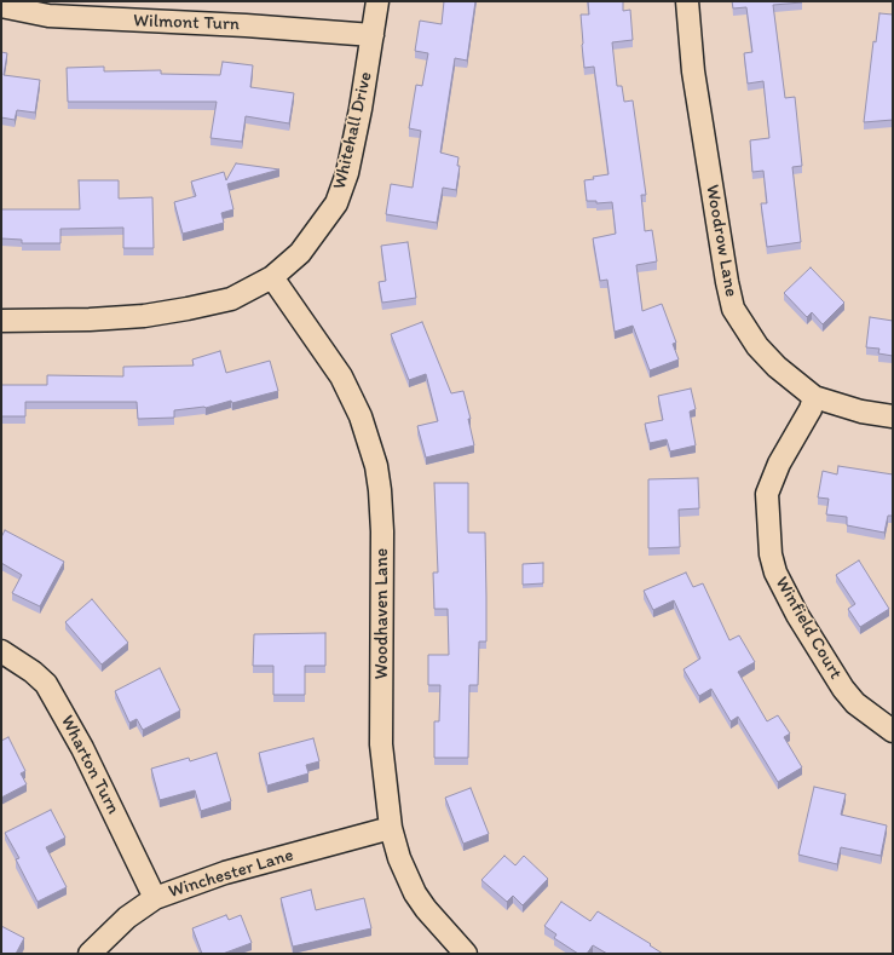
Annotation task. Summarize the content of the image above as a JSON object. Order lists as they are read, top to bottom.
{
  "streets": {
    "street": [
      "Wilmont Turn",
      "Whitehall Drive",
      "Woodrow Lane",
      "Woodhaven Lane",
      "Winfield Court",
      "Wharton Turn",
      "Winchester Lane"
    ]
  },
  "crossings": [
    ["Wilmont Turn", "Whitehall Drive"],
    ["Whitehall Drive", "Woodhaven Lane"],
    ["Woodrow Lane", "Winfield Court"],
    ["Woodhaven Lane", "Winchester Lane"],
    ["Wharton Turn", "Winchester Lane"]
  ]
}
